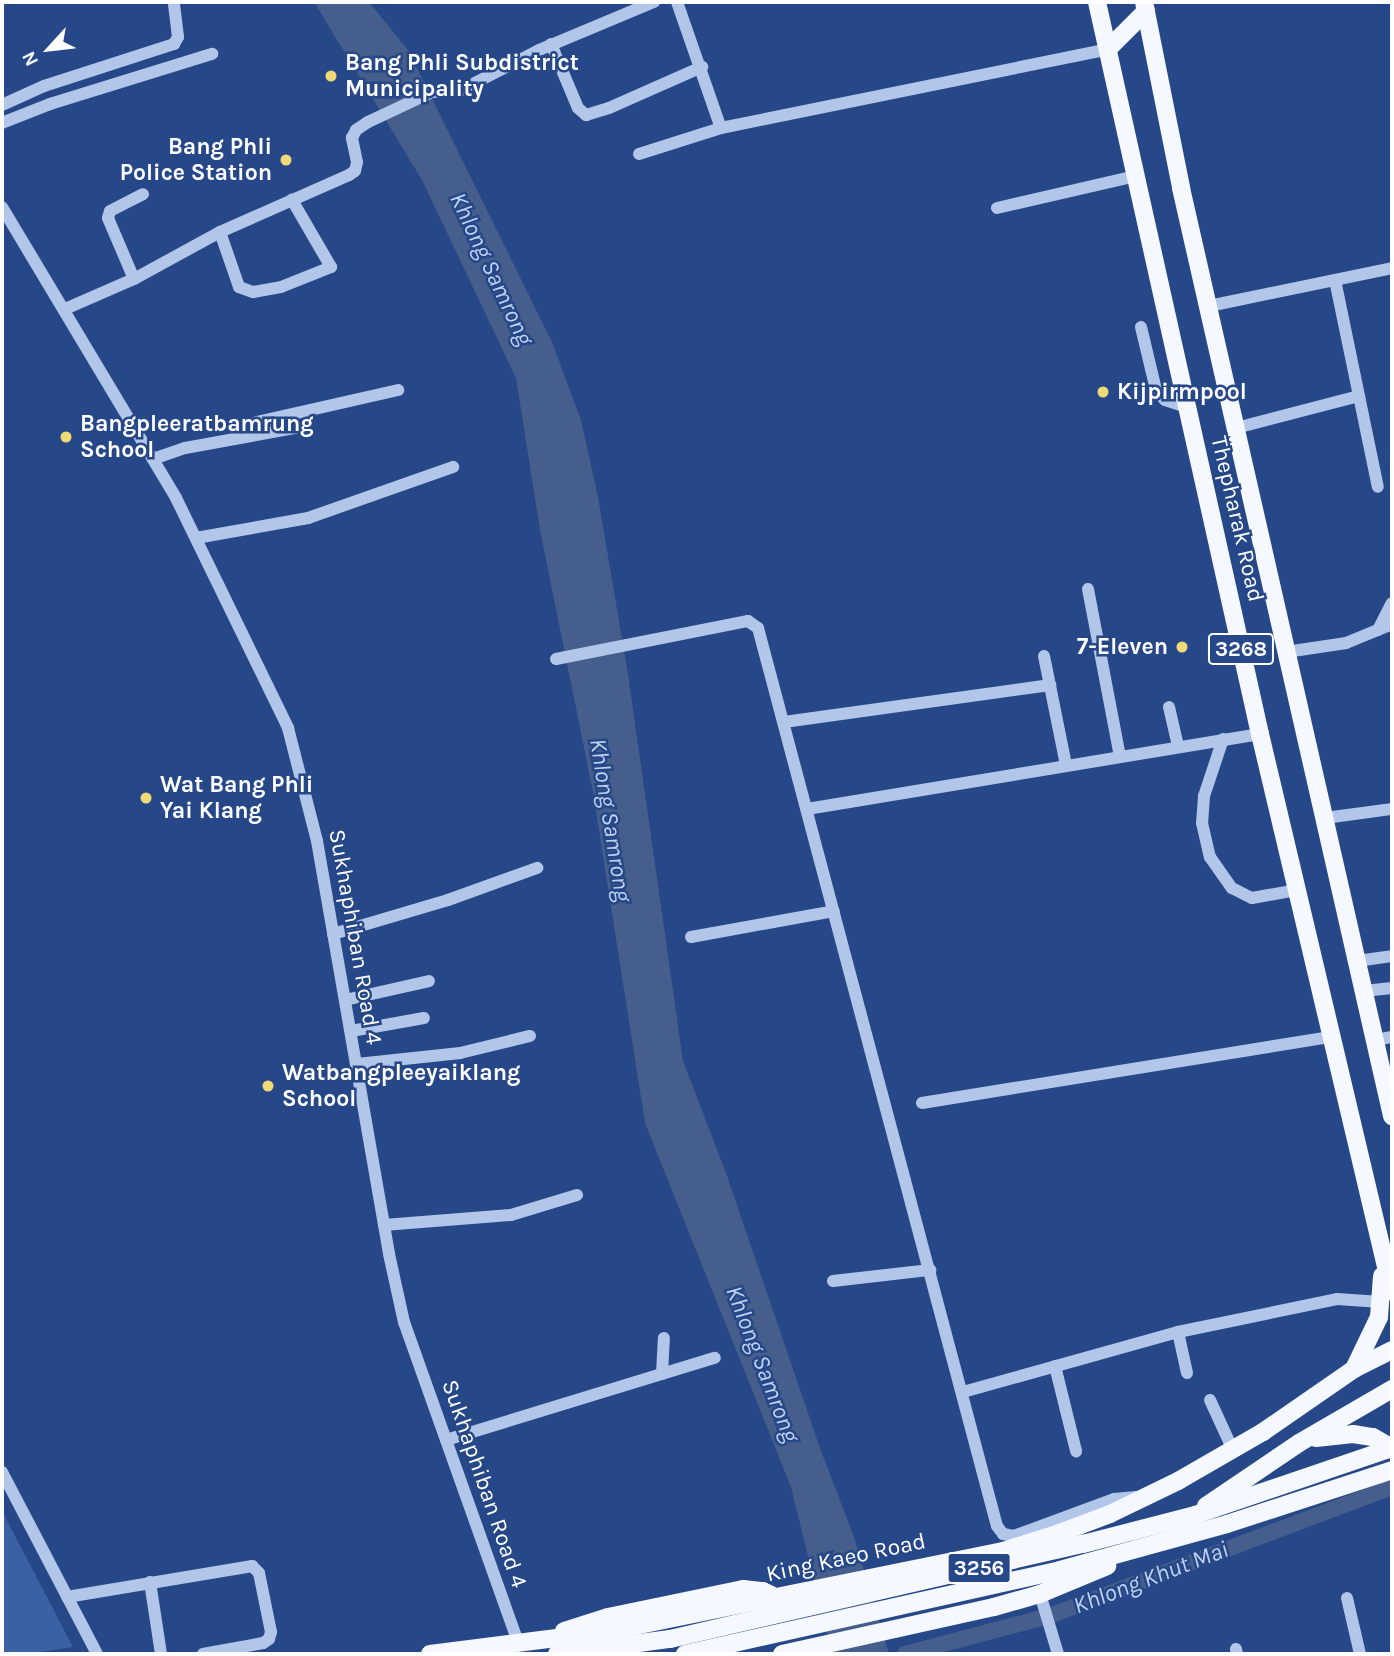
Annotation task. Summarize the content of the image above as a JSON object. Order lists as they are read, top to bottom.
{
  "streets": {
    "main road": [
      "Thepharak Road",
      "3268",
      "King Kaeo Road",
      "3256"
    ],
    "street": ["Sukhaphiban Road 4"]
  },
  "crossings": [
    ["Sukhaphiban Road 4", "King Kaeo Road"]
  ],
  "water": ["Khlong Samrong", "Khlong Khut Mai"],
  "places": [
    "Bang Phli Subdistrict Municipality",
    "Bang Phli Police Station",
    "Kijpirmpool",
    "Bangpleeratbamrung School",
    "7-Eleven",
    "Wat Bang Phli Yai Klang",
    "Watbangpleeyaiklang School"
  ],
  "north": "bottom left"
}
